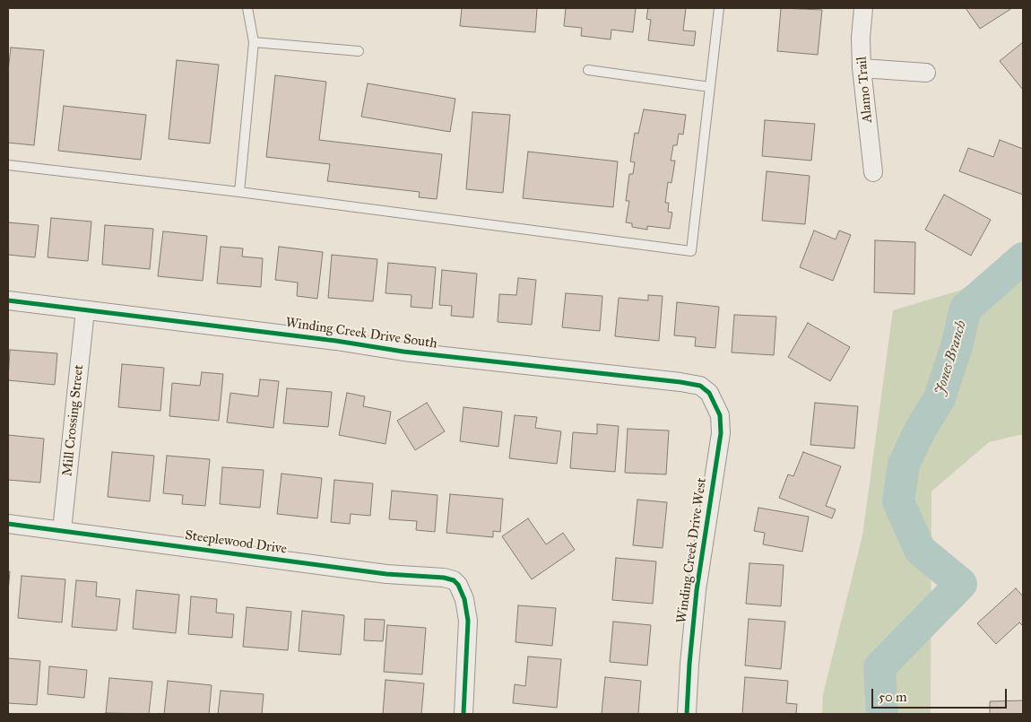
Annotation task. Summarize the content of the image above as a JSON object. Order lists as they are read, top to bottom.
{
  "streets": {
    "street": [
      "Alamo Trail",
      "Winding Creek Drive South",
      "Mill Crossing Street",
      "Steeplewood Drive",
      "Winding Creek Drive West"
    ]
  },
  "crossings": [
    ["Winding Creek Drive South", "Mill Crossing Street"],
    ["Winding Creek Drive South", "Winding Creek Drive West"],
    ["Mill Crossing Street", "Steeplewood Drive"]
  ],
  "water": ["Jones Branch"],
  "scale_bar": "50 m"
}
